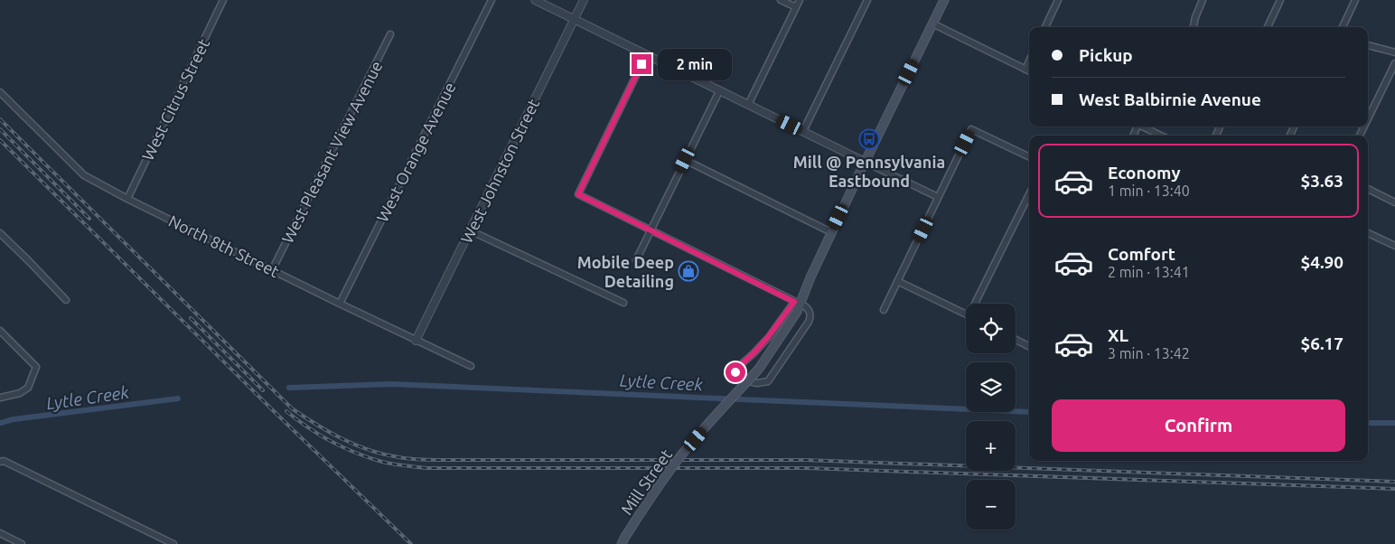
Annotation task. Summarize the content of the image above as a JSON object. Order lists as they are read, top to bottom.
{
  "streets": {
    "main road": ["Mill Street"],
    "street": [
      "West Citrus Street",
      "West Pleasant View Avenue",
      "West Orange Avenue",
      "West Johnston Street",
      "North 8th Street"
    ]
  },
  "crossings": [
    ["West Citrus Street", "North 8th Street"],
    ["West Pleasant View Avenue", "North 8th Street"],
    ["West Orange Avenue", "North 8th Street"],
    ["West Johnston Street", "North 8th Street"]
  ],
  "water": ["Lytle Creek"],
  "places": {
    "bus stop": ["Mill @ Pennsylvania Eastbound"],
    "shop": ["Mobile Deep Detailing"]
  },
  "page": {
    "banner": ["Pickup", "West Balbirnie Avenue"],
    "bubble": "2 min",
    "list": [
      {
        "name": "Economy",
        "note": "1 min · 13:40",
        "value": "$3.63"
      },
      {
        "name": "Comfort",
        "note": "2 min · 13:41",
        "value": "$4.90"
      },
      {
        "name": "XL",
        "note": "3 min · 13:42",
        "value": "$6.17"
      }
    ],
    "map_buttons": ["+", "−"],
    "buttons": "Confirm"
  }
}
